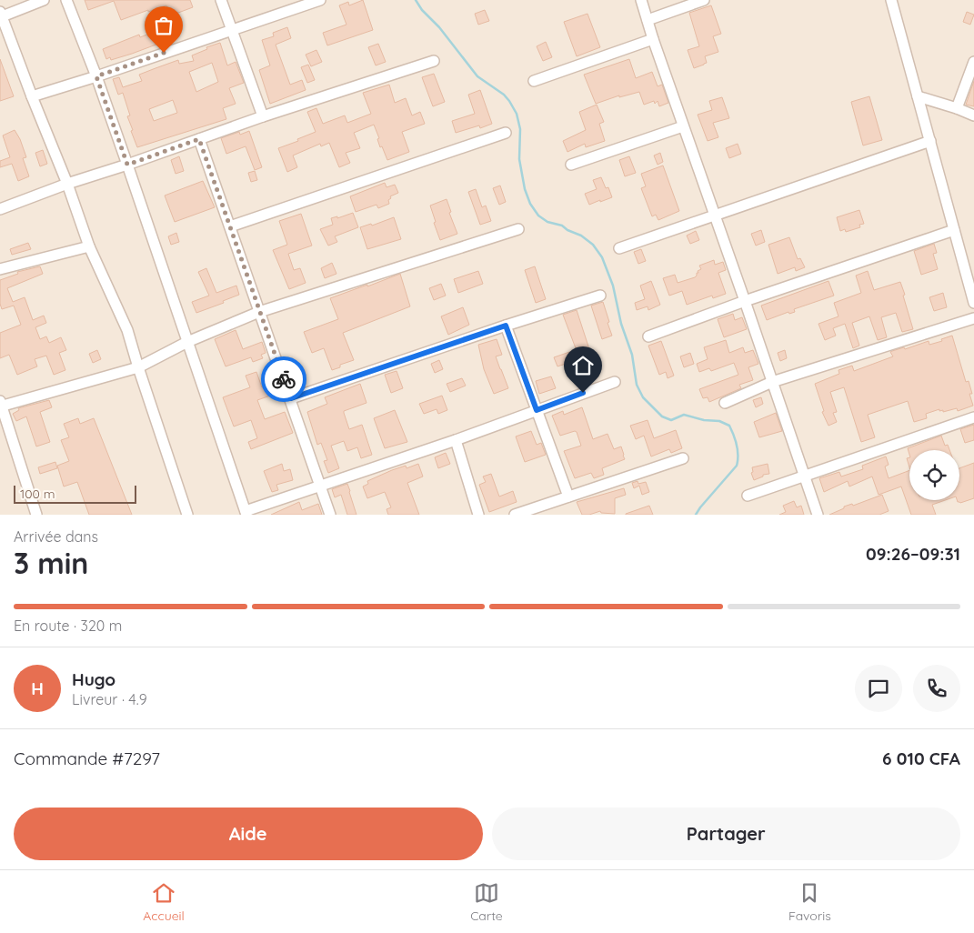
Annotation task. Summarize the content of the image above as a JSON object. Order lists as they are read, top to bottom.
{
  "scale_bar": "100 m",
  "page": {
    "scale": "100 m",
    "heading": ["3 min", "Arrivée dans", "09:26–09:31"],
    "panel": [
      "Hugo",
      "Livreur · 4.9",
      "Commande #7297",
      "6 010 CFA"
    ],
    "bar": "En route · 320 m",
    "round": "H",
    "buttons": ["Aide", "Partager"],
    "tabs": ["Accueil", "Carte", "Favoris"]
  }
}
